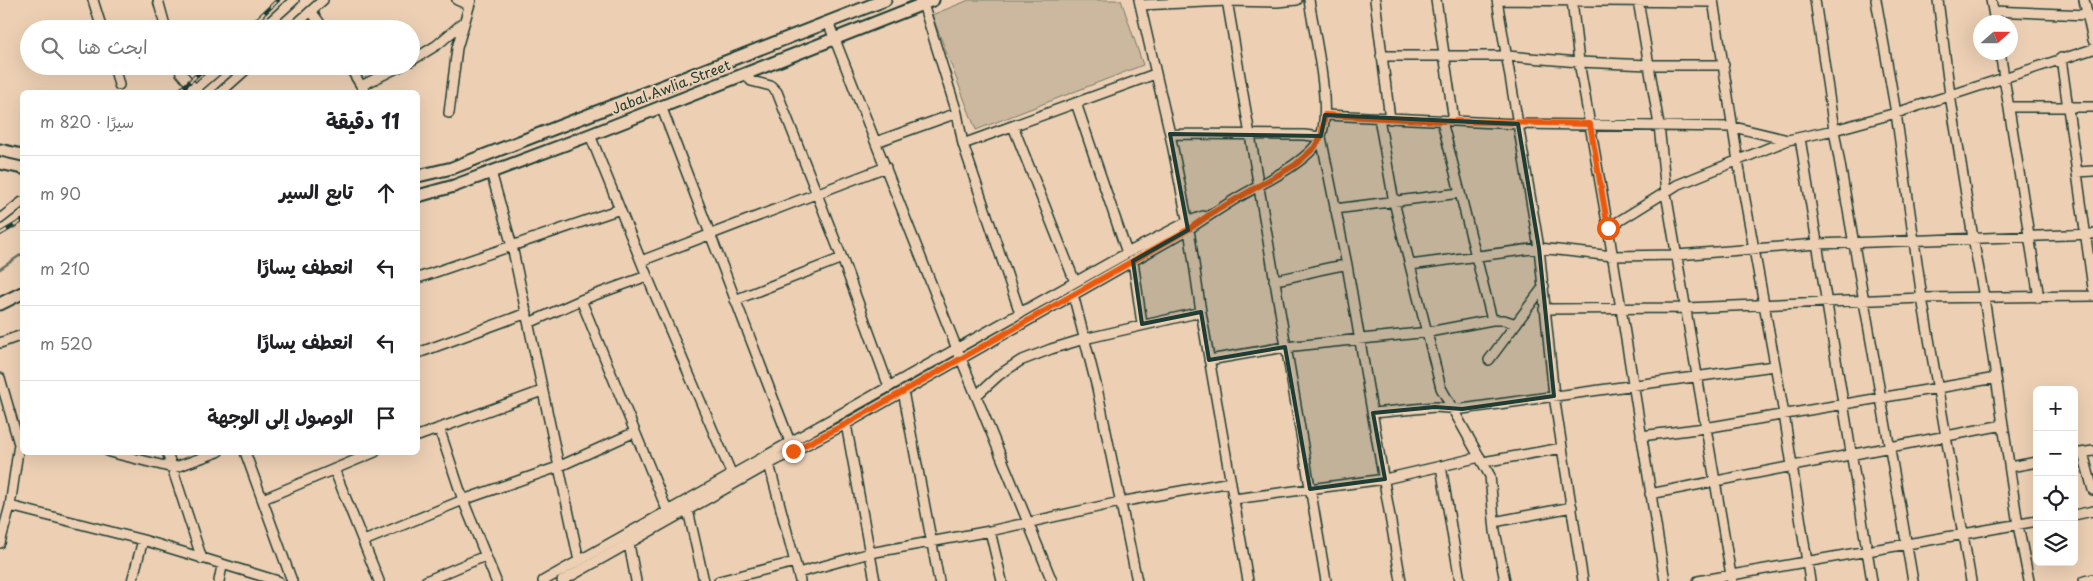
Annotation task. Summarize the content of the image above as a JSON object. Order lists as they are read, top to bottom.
{
  "streets": {
    "main road": ["Jabal Awlia Street"]
  },
  "north": "right",
  "page": {
    "search": "ابحث هنا",
    "heading": ["11 دقيقة", "سيرًا · 820 m"],
    "list": [
      ["تابع السير", "90 m"],
      ["انعطف يسارًا", "210 m"],
      ["انعطف يسارًا", "520 m"],
      "الوصول إلى الوجهة"
    ],
    "map_buttons": ["+", "−"]
  }
}
